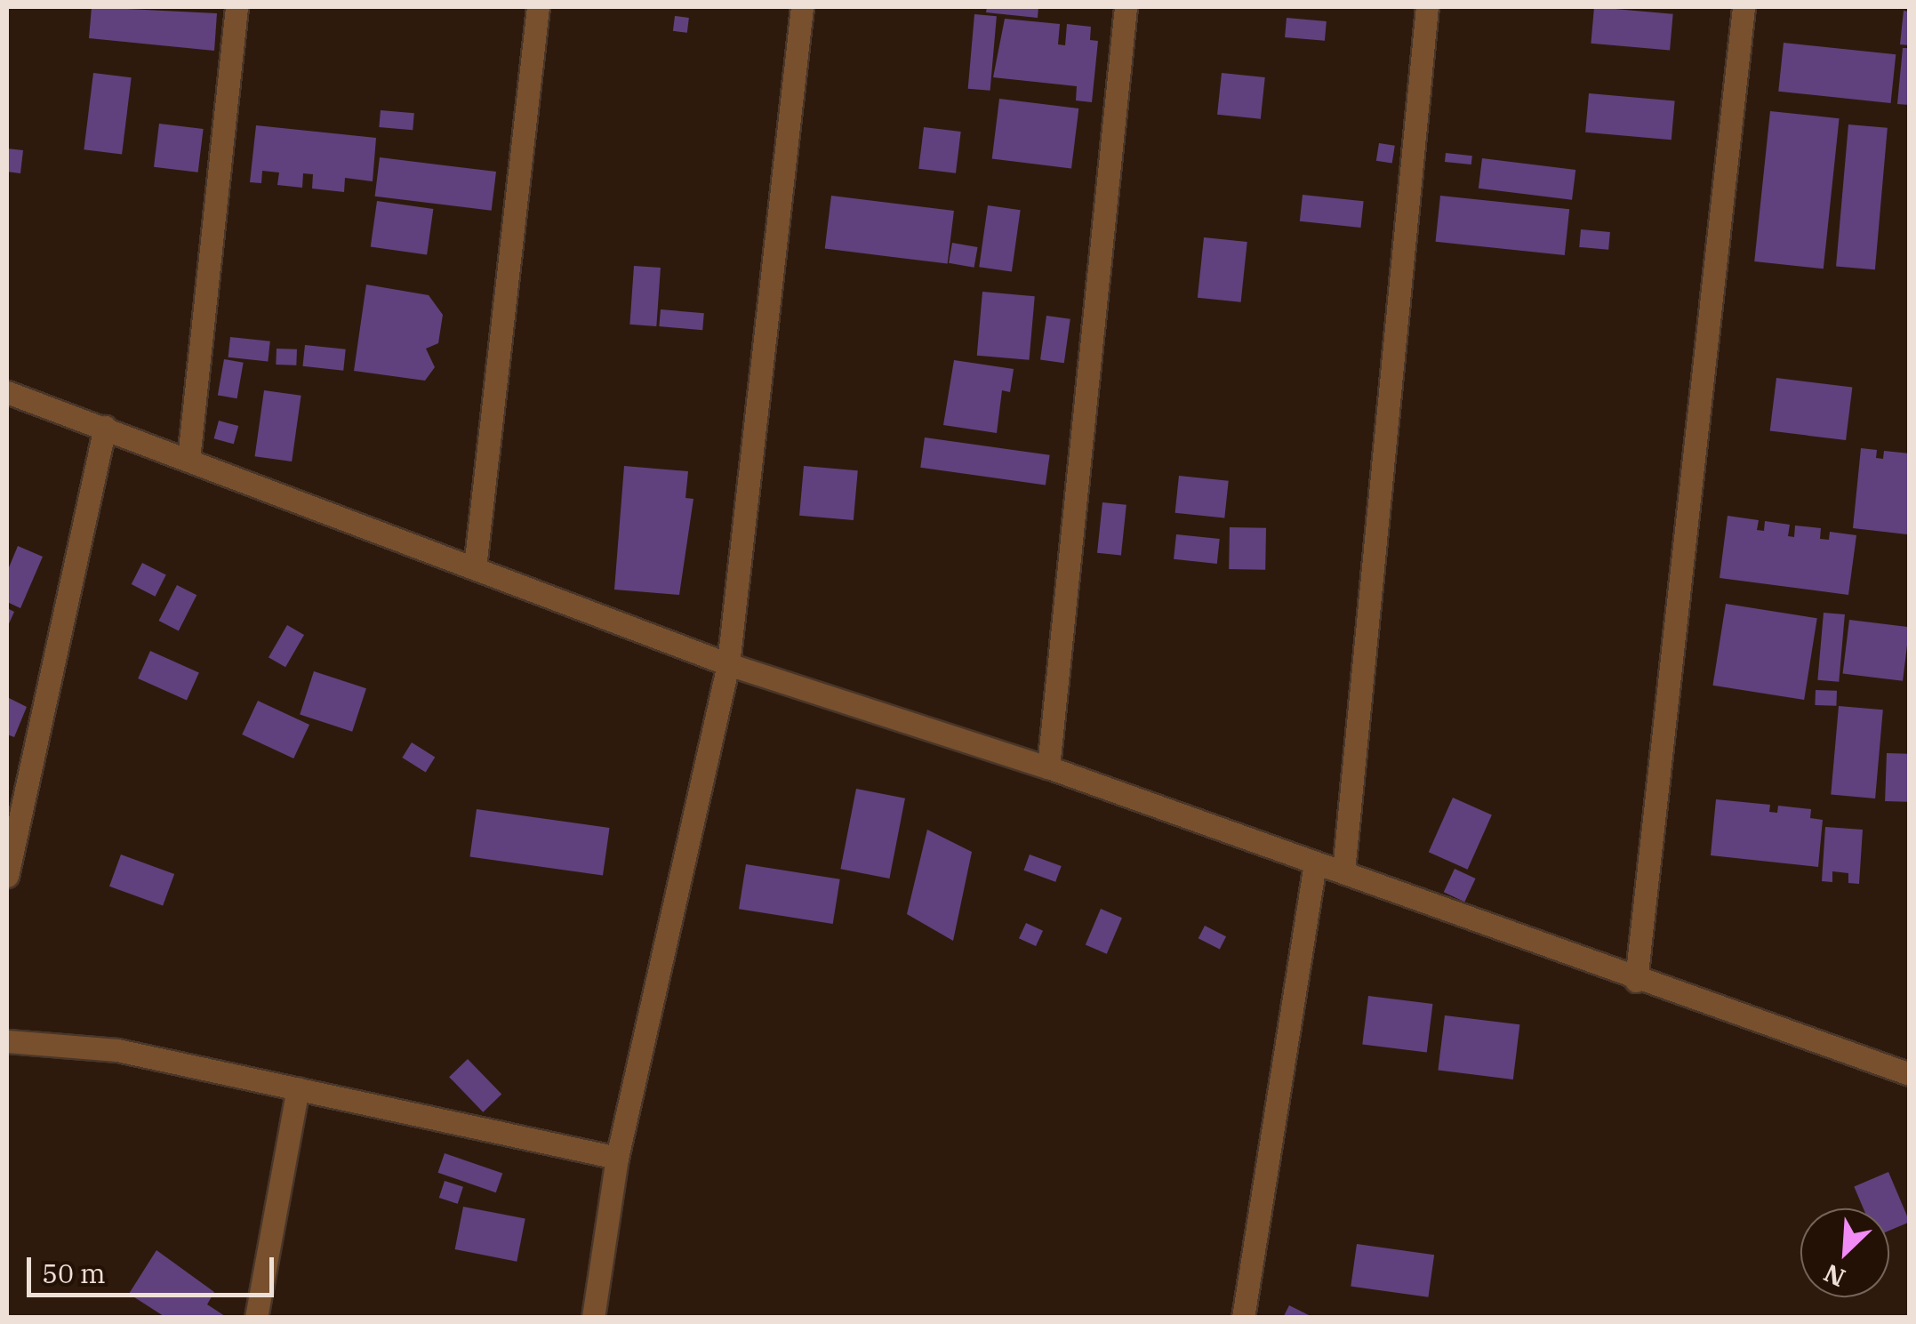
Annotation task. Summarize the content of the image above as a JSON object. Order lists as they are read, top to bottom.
{
  "scale_bar": "50 m",
  "north": "bottom left"
}
